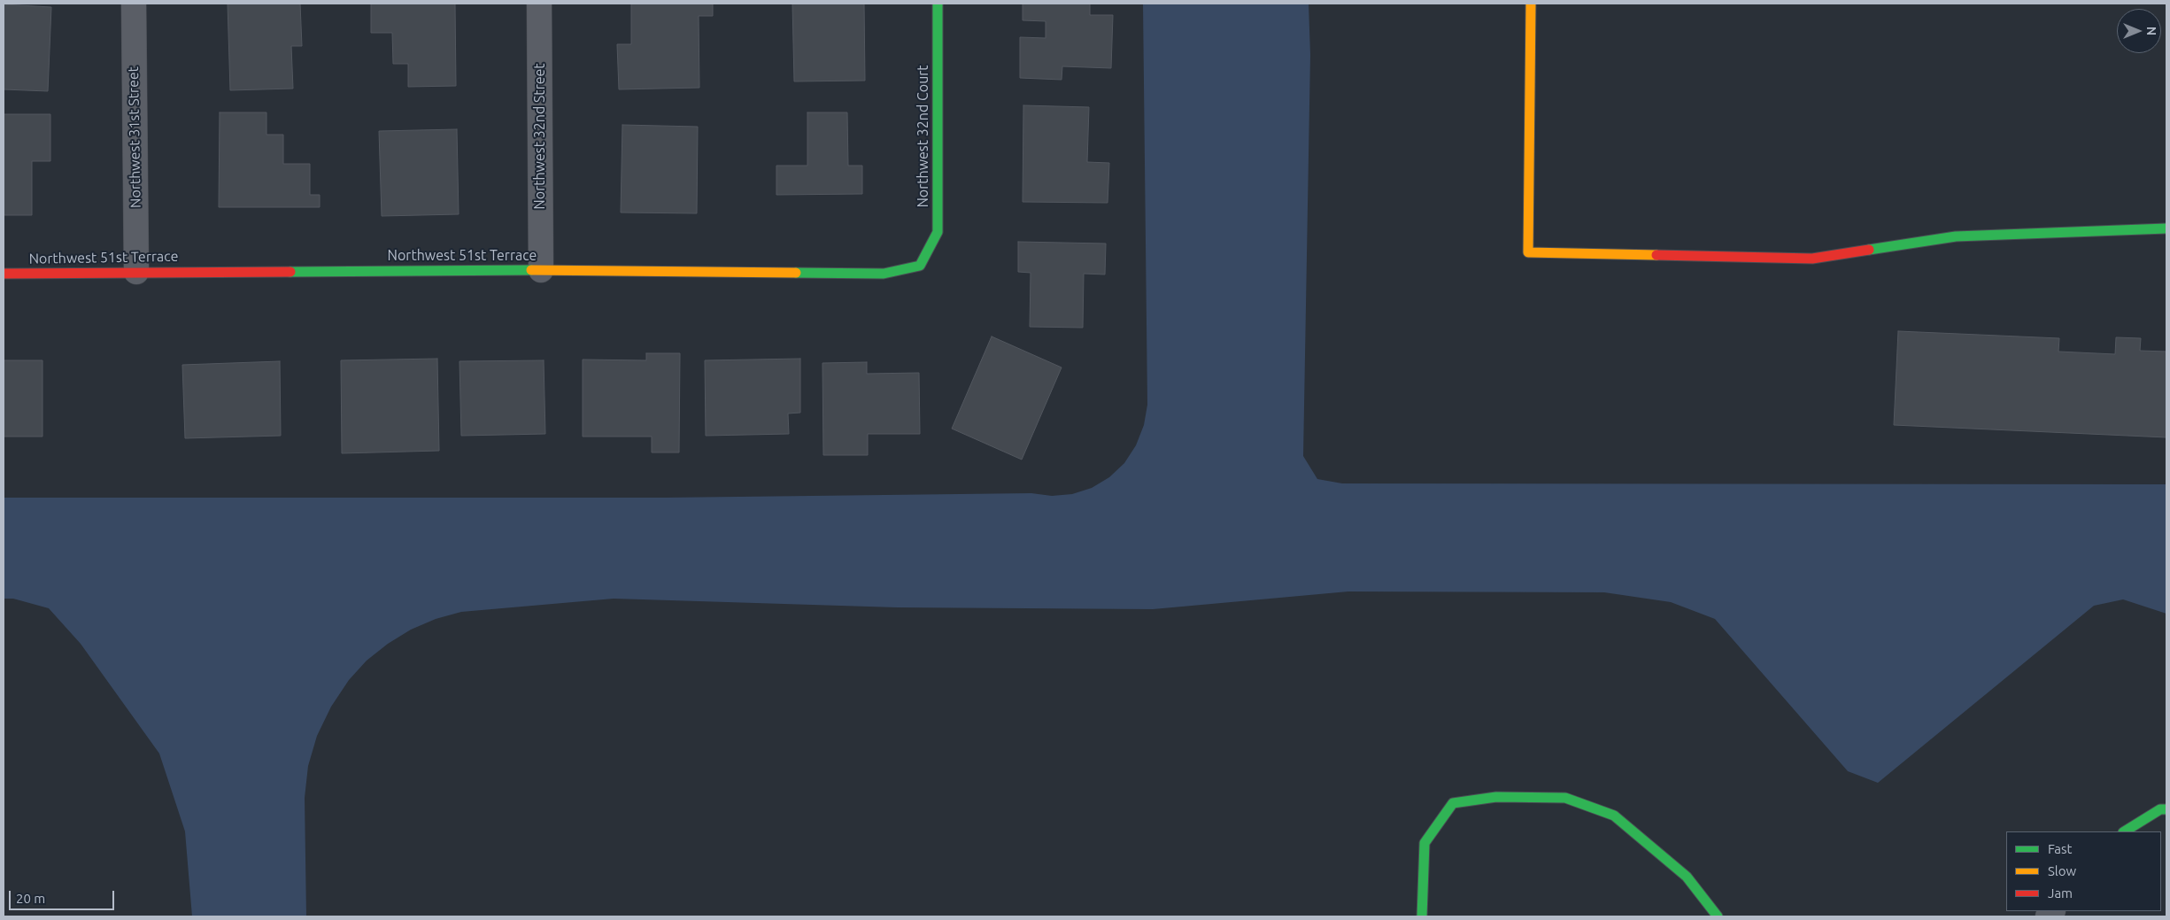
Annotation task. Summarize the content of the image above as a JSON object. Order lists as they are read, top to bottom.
{
  "streets": {
    "street": [
      "Northwest 32nd Street",
      "Northwest 32nd Court",
      "Northwest 31st Street",
      "Northwest 51st Terrace"
    ]
  },
  "crossings": [
    ["Northwest 32nd Street", "Northwest 51st Terrace"],
    ["Northwest 32nd Court", "Northwest 51st Terrace"],
    ["Northwest 31st Street", "Northwest 51st Terrace"]
  ],
  "legend": ["Fast", "Slow", "Jam"],
  "scale_bar": "20 m",
  "north": "right"
}
